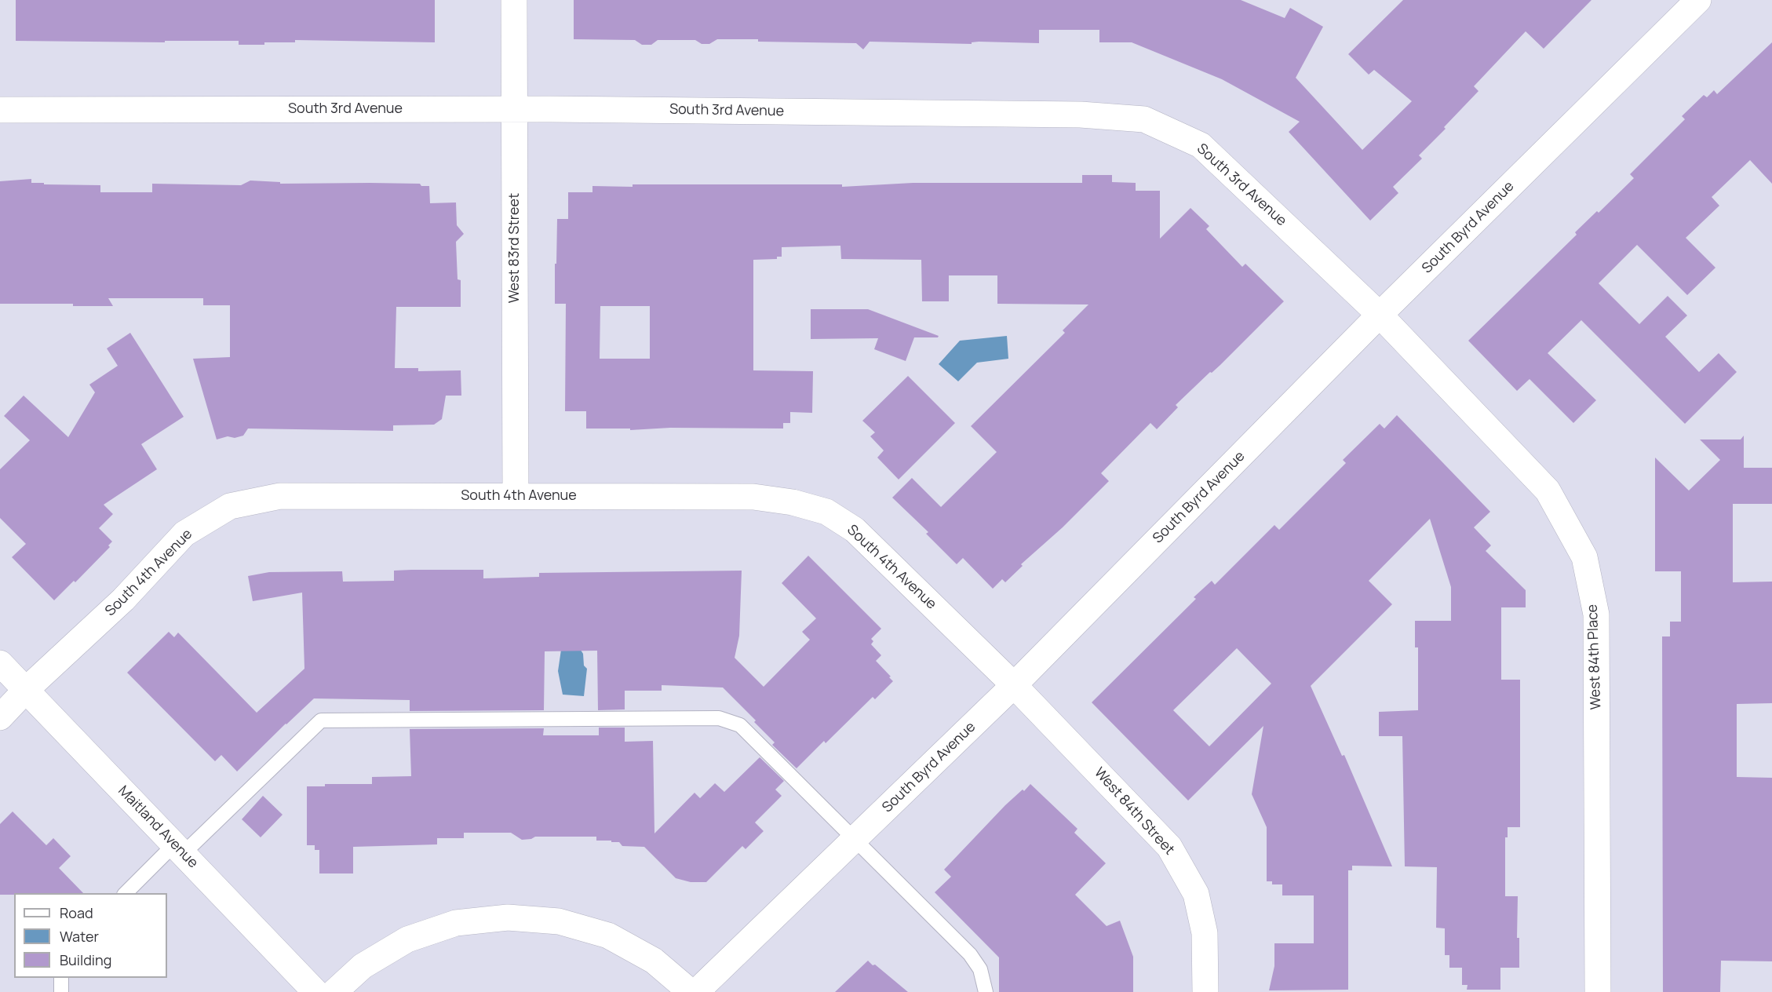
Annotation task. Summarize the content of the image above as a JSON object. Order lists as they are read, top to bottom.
{
  "streets": {
    "street": [
      "South 3rd Avenue",
      "South Byrd Avenue",
      "West 83rd Street",
      "South 4th Avenue",
      "West 84th Place",
      "West 84th Street",
      "Maitland Avenue"
    ]
  },
  "crossings": [
    ["South 3rd Avenue", "South Byrd Avenue"],
    ["South 3rd Avenue", "West 83rd Street"],
    ["South 3rd Avenue", "West 84th Place"],
    ["South Byrd Avenue", "South 4th Avenue"],
    ["South Byrd Avenue", "West 84th Place"],
    ["South Byrd Avenue", "West 84th Street"],
    ["West 83rd Street", "South 4th Avenue"],
    ["South 4th Avenue", "West 84th Street"],
    ["South 4th Avenue", "Maitland Avenue"]
  ],
  "legend": ["Road", "Water", "Building"]
}
